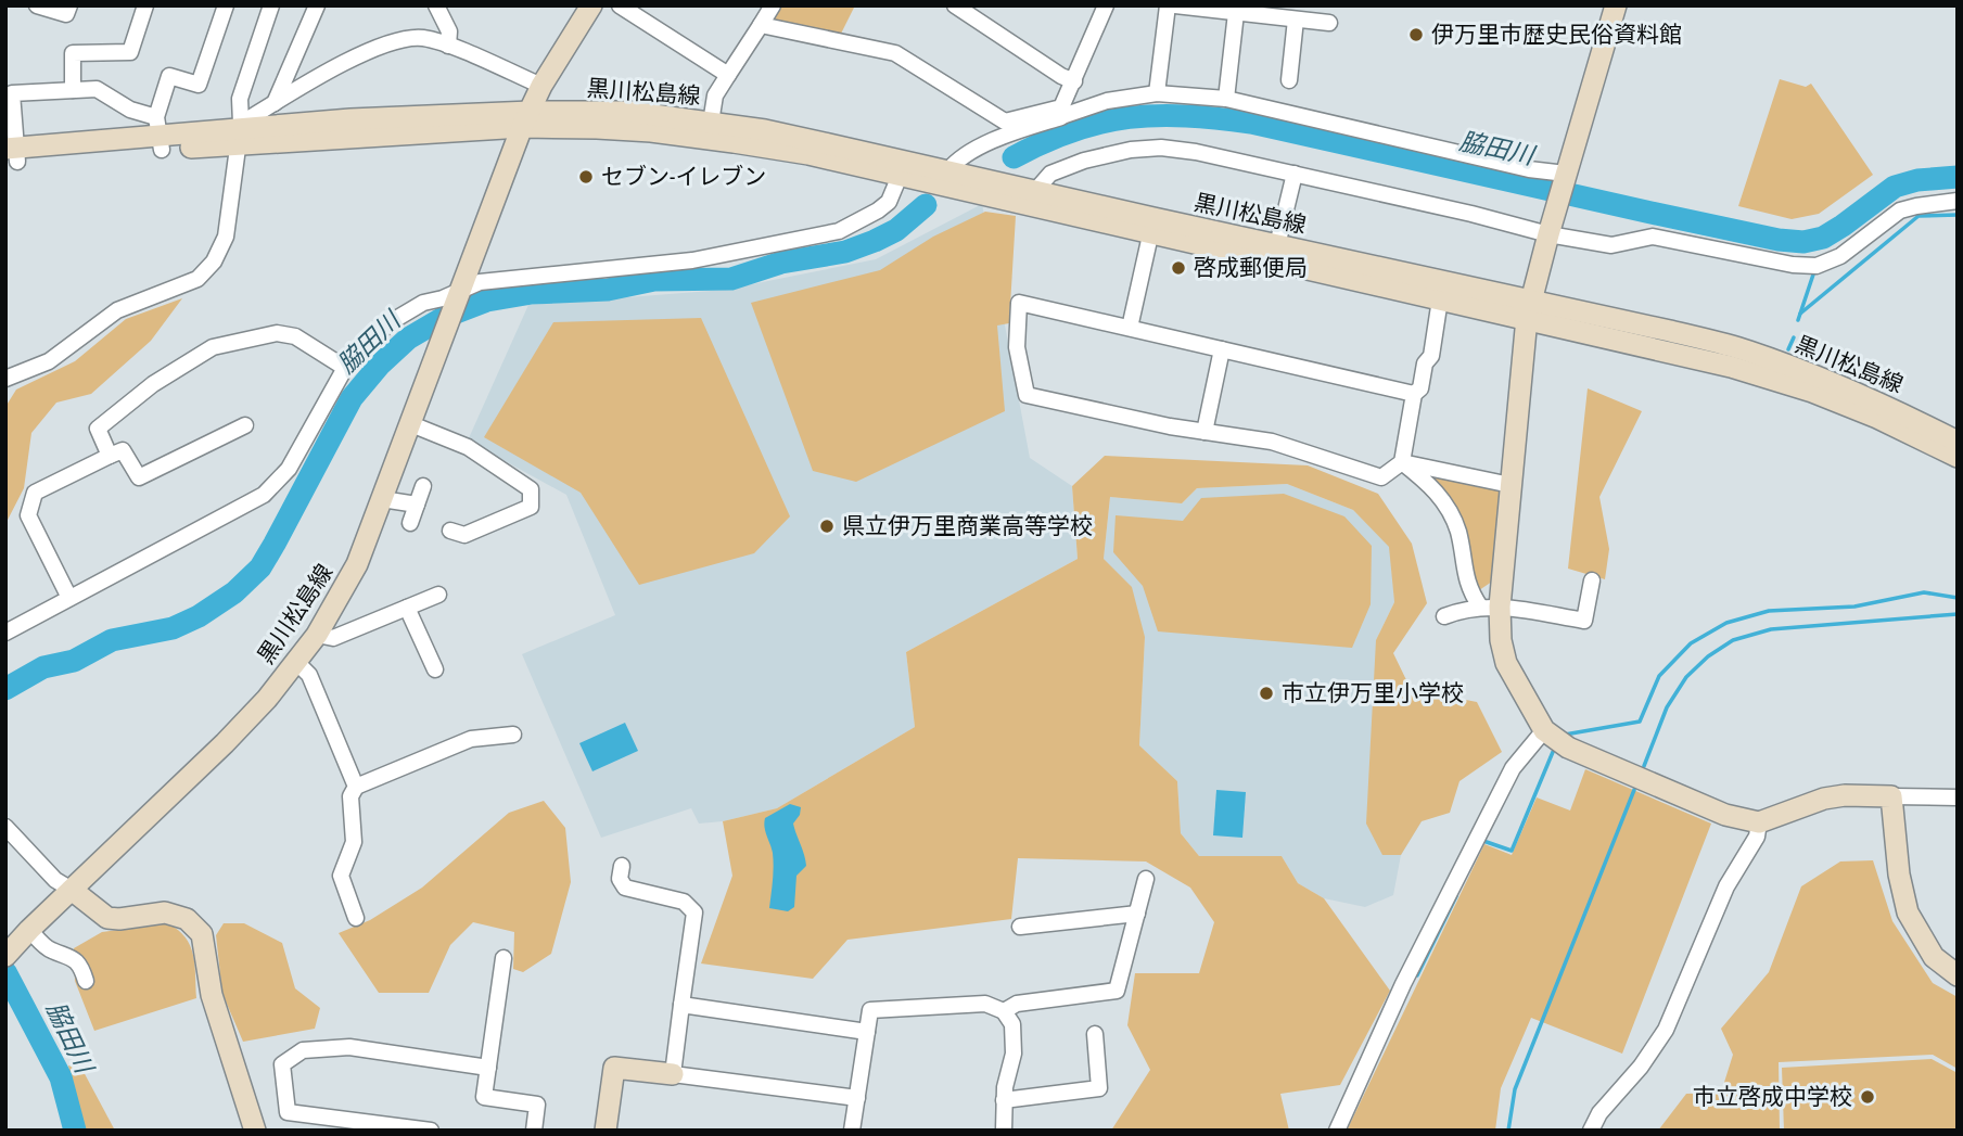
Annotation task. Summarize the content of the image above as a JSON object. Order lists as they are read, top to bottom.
{
  "streets": {
    "main road": ["黒川松島線"]
  },
  "water": ["脇田川"],
  "places": [
    "伊万里市歴史民俗資料館",
    "セブン-イレブン",
    "啓成郵便局",
    "県立伊万里商業高等学校",
    "市立伊万里小学校",
    "市立啓成中学校"
  ]
}
